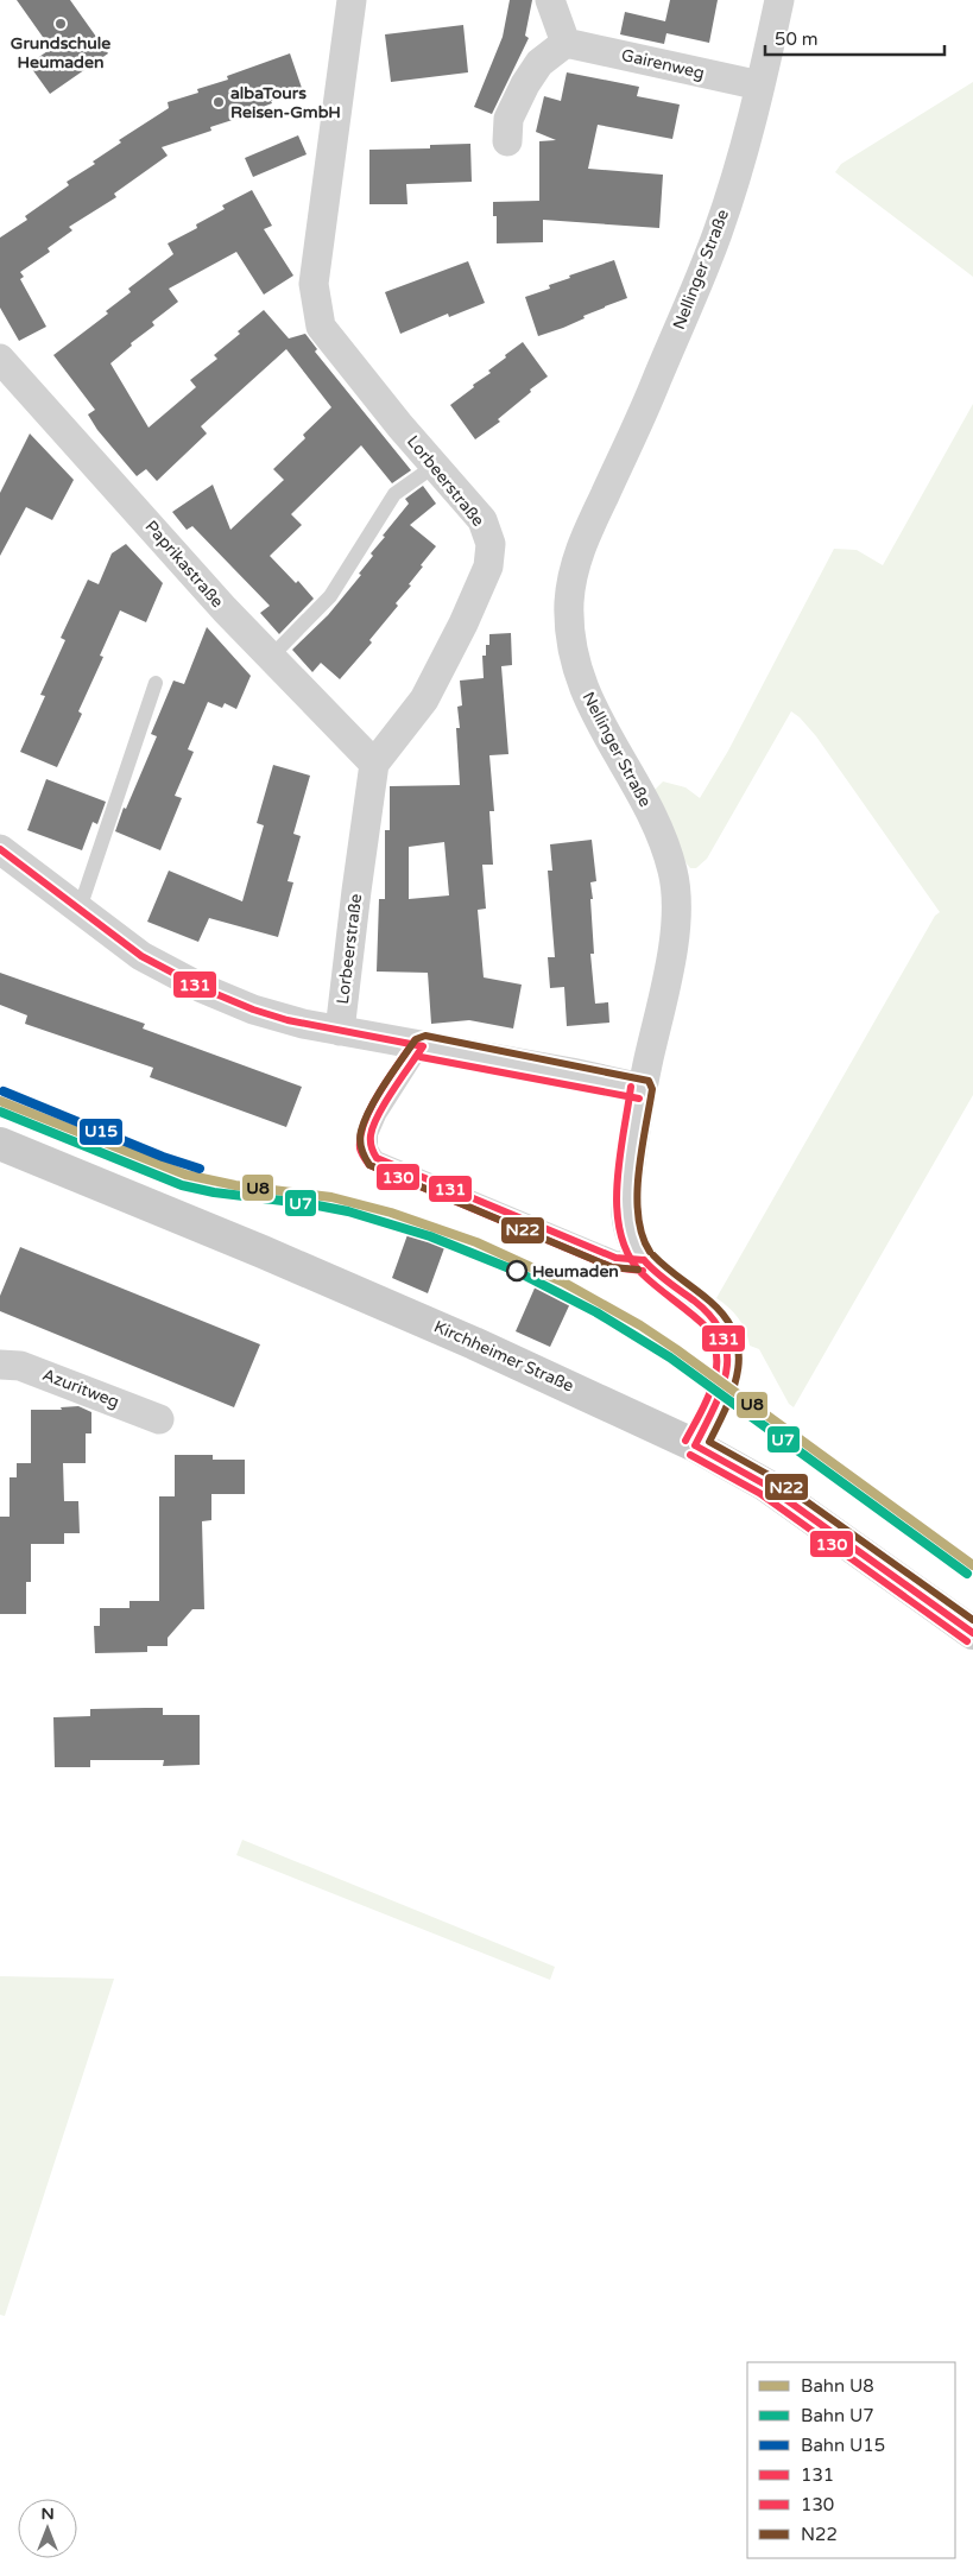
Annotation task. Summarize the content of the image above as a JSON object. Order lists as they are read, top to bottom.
{
  "streets": {
    "main road": ["Kirchheimer Straße"],
    "street": [
      "Gairenweg",
      "Nellinger Straße",
      "Lorbeerstraße",
      "Paprikastraße",
      "Azuritweg"
    ]
  },
  "crossings": [
    ["Gairenweg", "Nellinger Straße"],
    ["Nellinger Straße", "Kirchheimer Straße"],
    ["Lorbeerstraße", "Paprikastraße"]
  ],
  "places": ["Grundschule Heumaden", "albaTours Reisen-GmbH", "Heumaden"],
  "lines": [
    "transit line 131",
    "transit line N22",
    "transit line 130",
    "rail line U15",
    "rail line U8",
    "rail line U7"
  ],
  "legend": [
    "Bahn U8",
    "Bahn U7",
    "Bahn U15",
    "131",
    "130",
    "N22"
  ],
  "scale_bar": "50 m",
  "north": "top"
}
